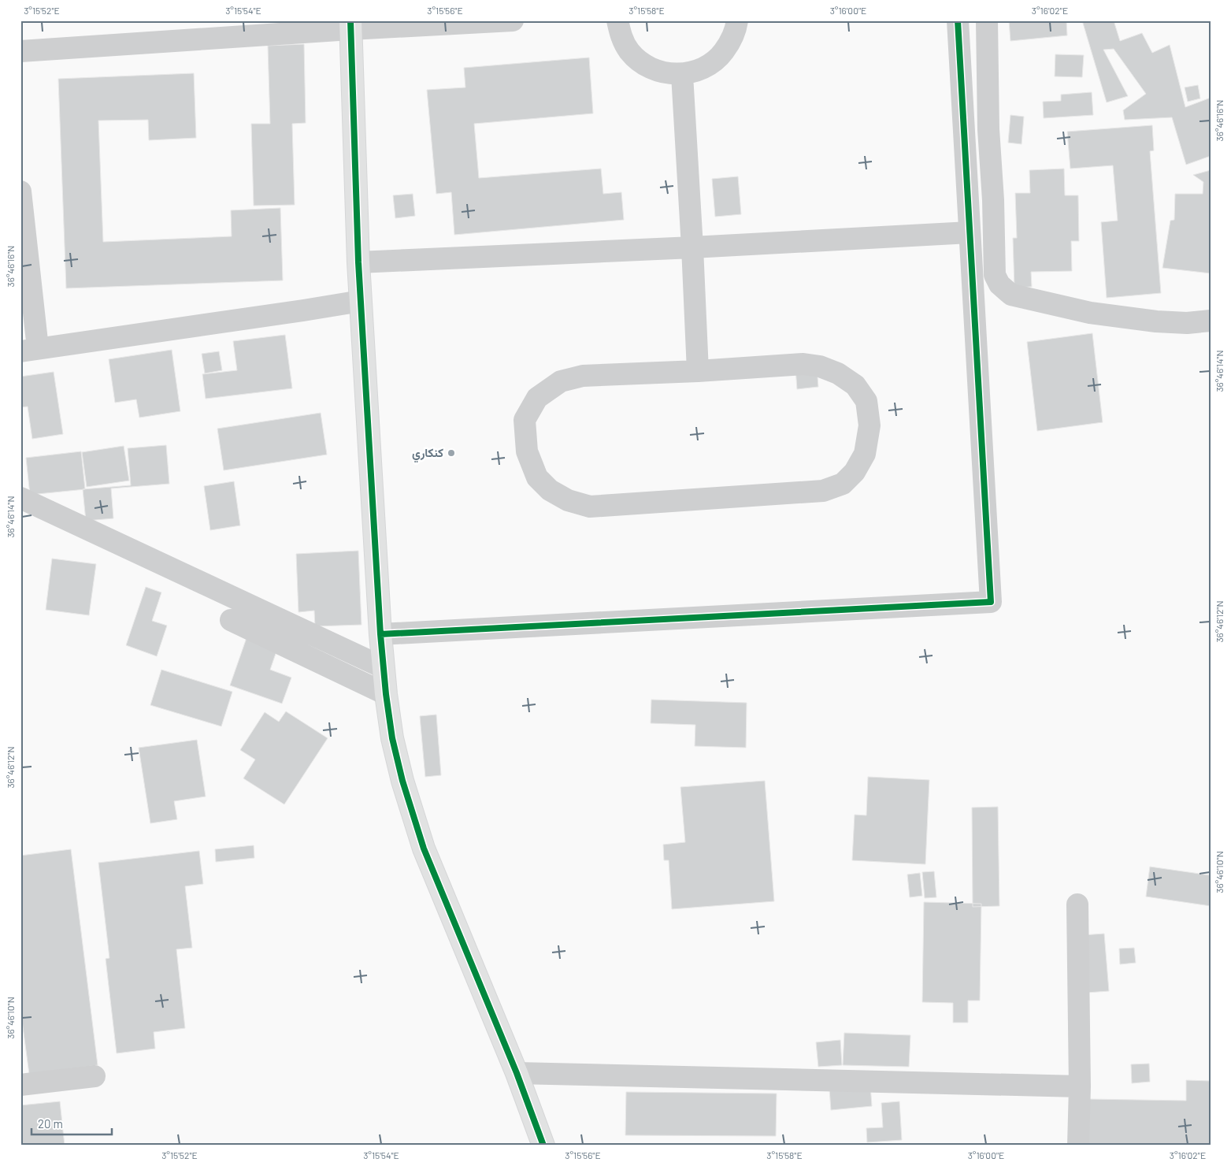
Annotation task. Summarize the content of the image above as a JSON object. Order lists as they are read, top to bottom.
{
  "places": ["كنكاري"],
  "scale_bar": "20 m",
  "coordinates": [
    "3°15'52\"E",
    "3°15'54\"E",
    "3°15'56\"E",
    "3°15'58\"E",
    "3°16'00\"E",
    "3°16'02\"E",
    "36°46'16\"N",
    "36°46'14\"N",
    "36°46'12\"N",
    "36°46'10\"N"
  ]
}
